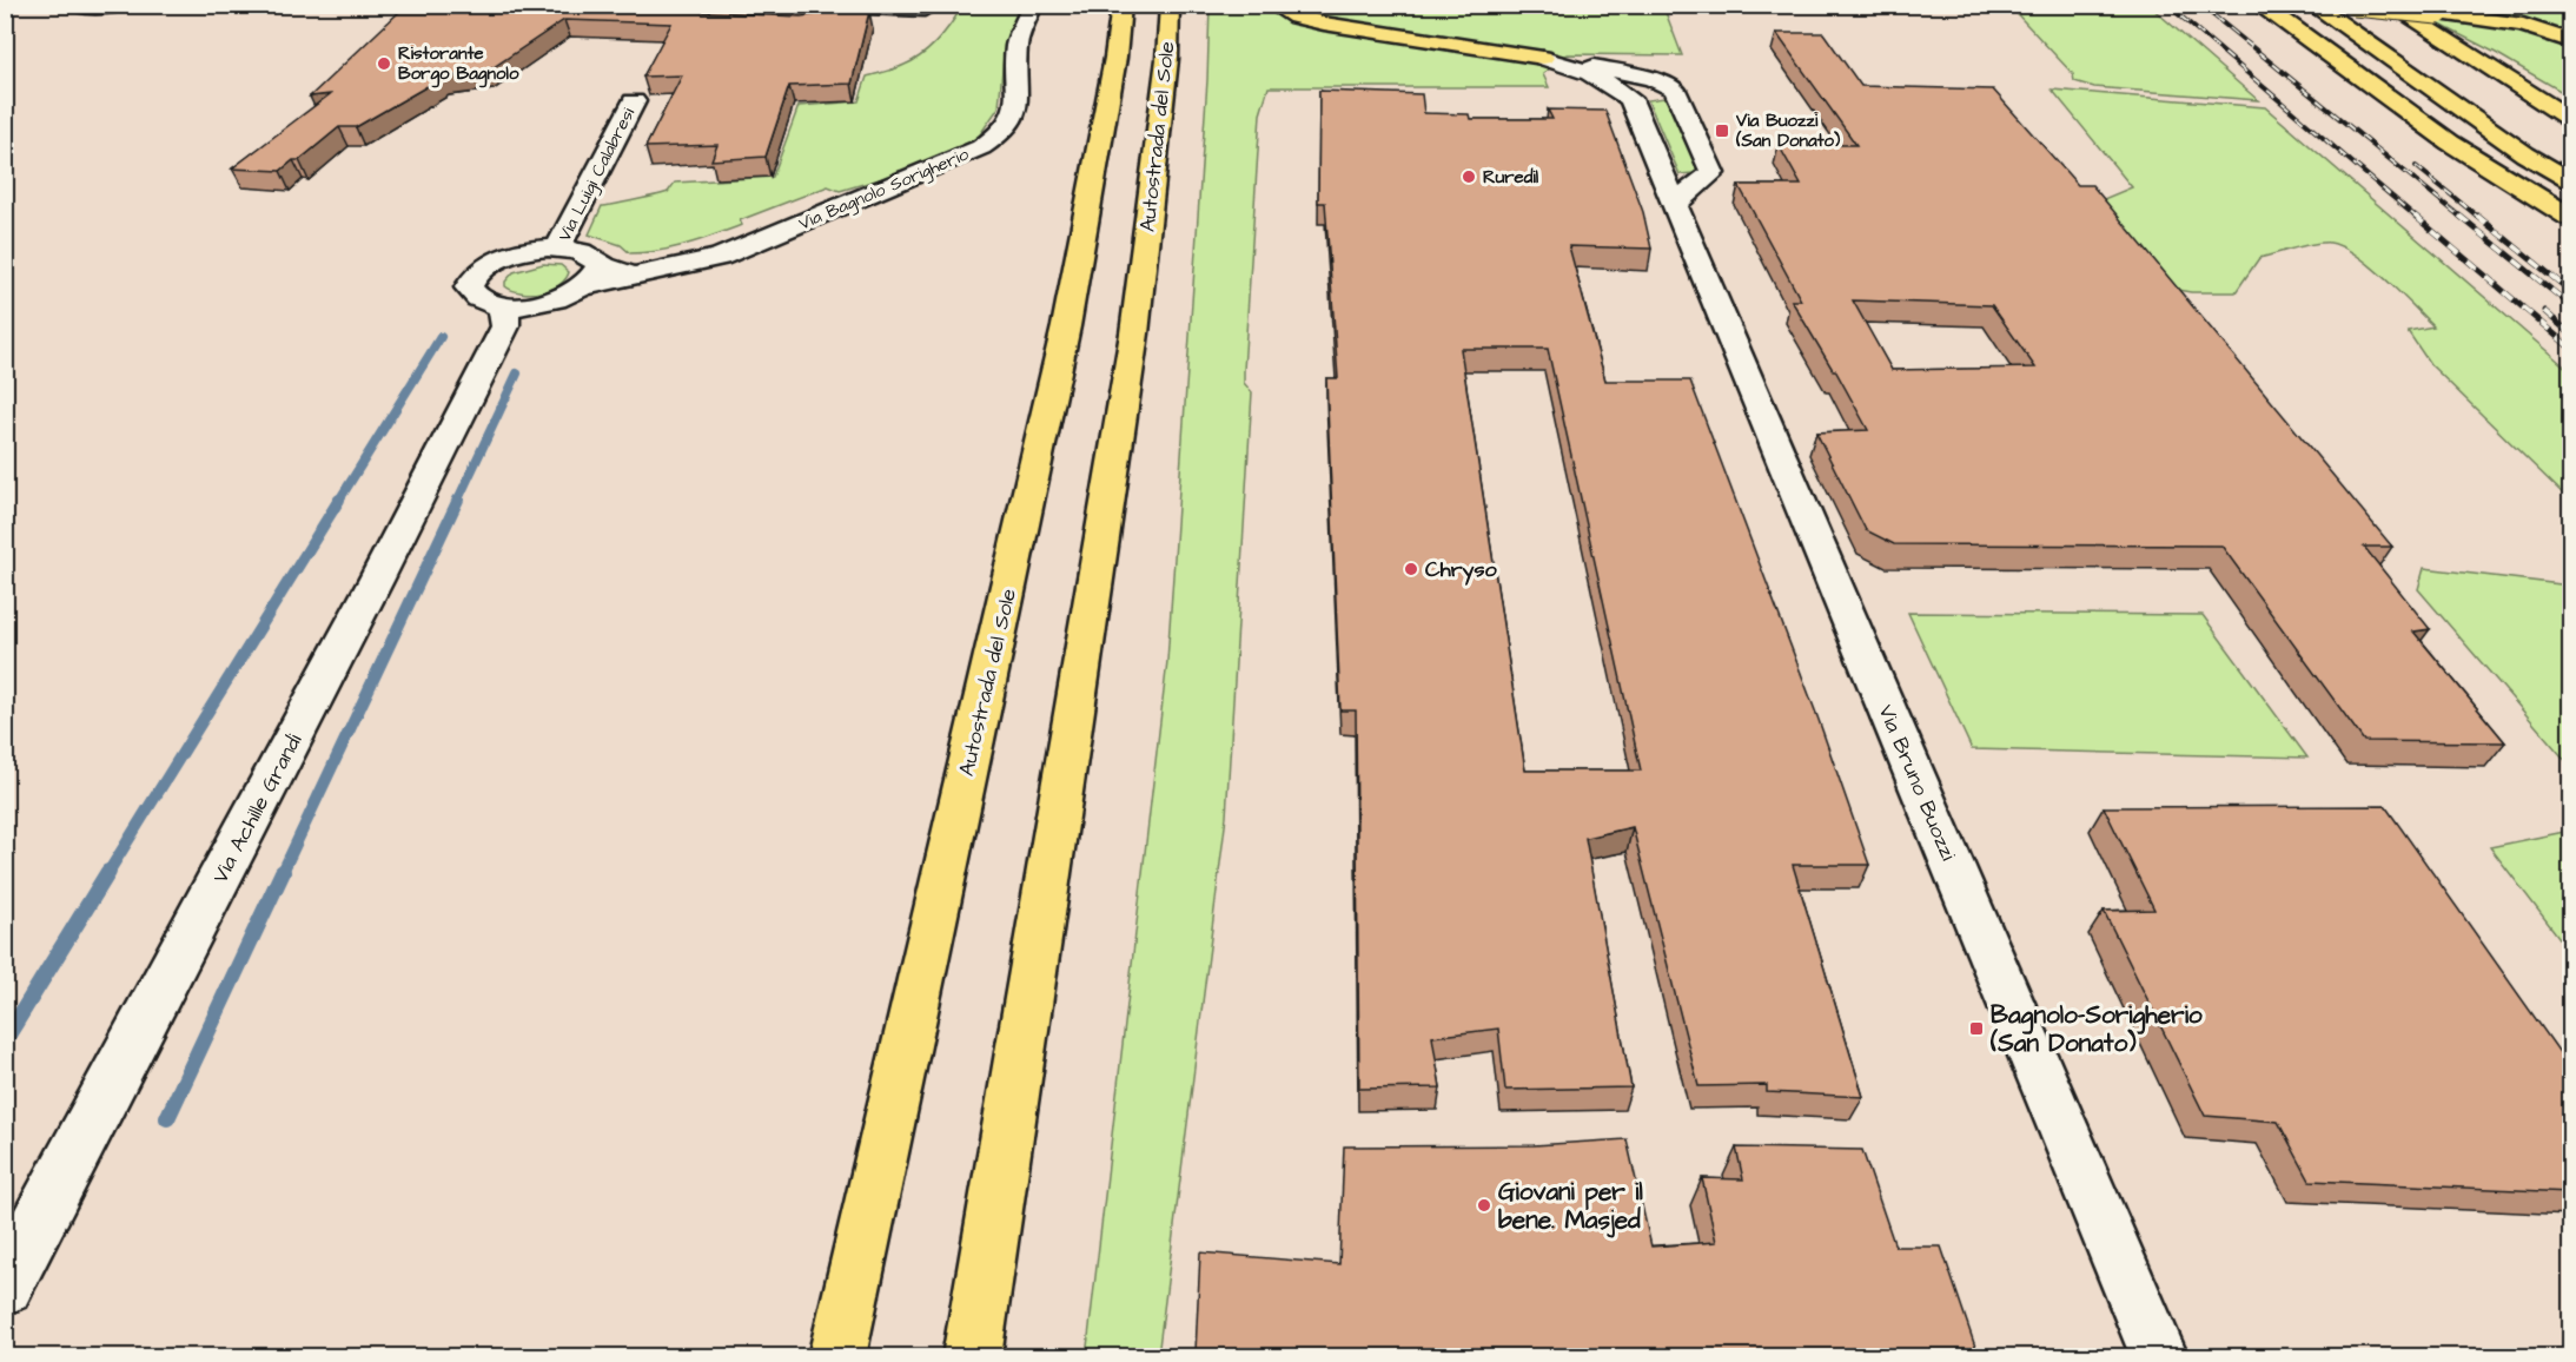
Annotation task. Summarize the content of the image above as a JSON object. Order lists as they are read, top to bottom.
{
  "streets": {
    "highway": ["Autostrada del Sole"],
    "street": [
      "Via Luigi Calabresi",
      "Via Bagnolo Sorigherio",
      "Via Bruno Buozzi",
      "Via Achille Grandi"
    ]
  },
  "crossings": [
    ["Via Luigi Calabresi", "Via Bagnolo Sorigherio"],
    ["Via Bagnolo Sorigherio", "Via Achille Grandi"]
  ],
  "places": {
    "other": [
      "Ristorante Borgo Bagnolo",
      "Ruredil",
      "Chryso",
      "Giovani per il bene. Masjed"
    ],
    "transit": ["Via Buozzi (San Donato)", "Bagnolo-Sorigherio (San Donato)"]
  }
}
